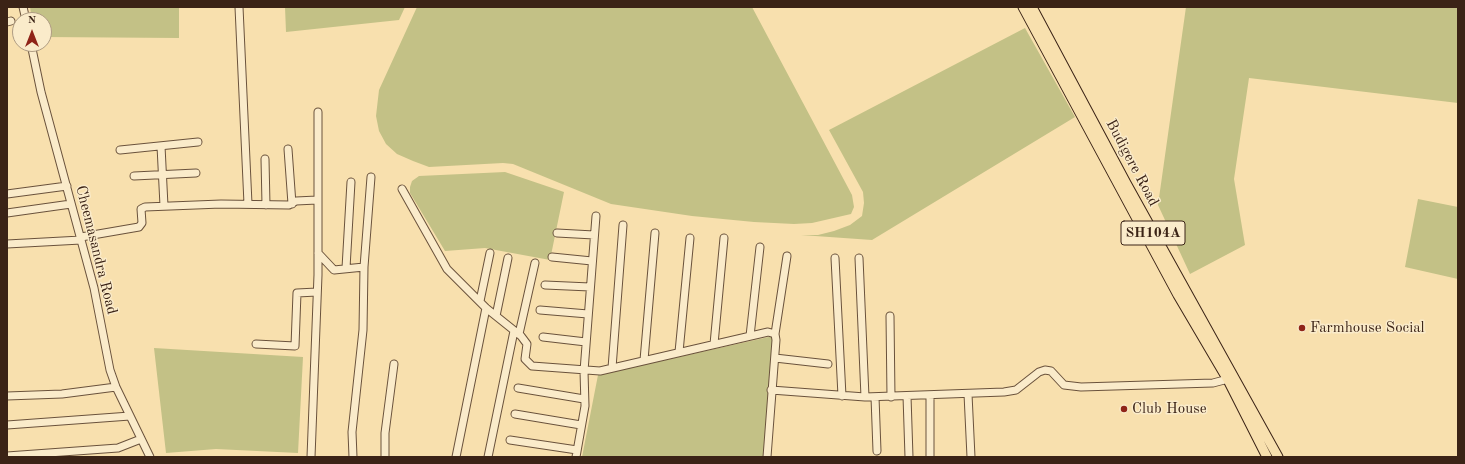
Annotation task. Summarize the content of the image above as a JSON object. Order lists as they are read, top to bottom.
{
  "streets": {
    "main road": ["Budigere Road", "SH104A"],
    "street": ["Cheemasandra Road"]
  },
  "places": ["Farmhouse Social", "Club House"],
  "north": "top"
}
